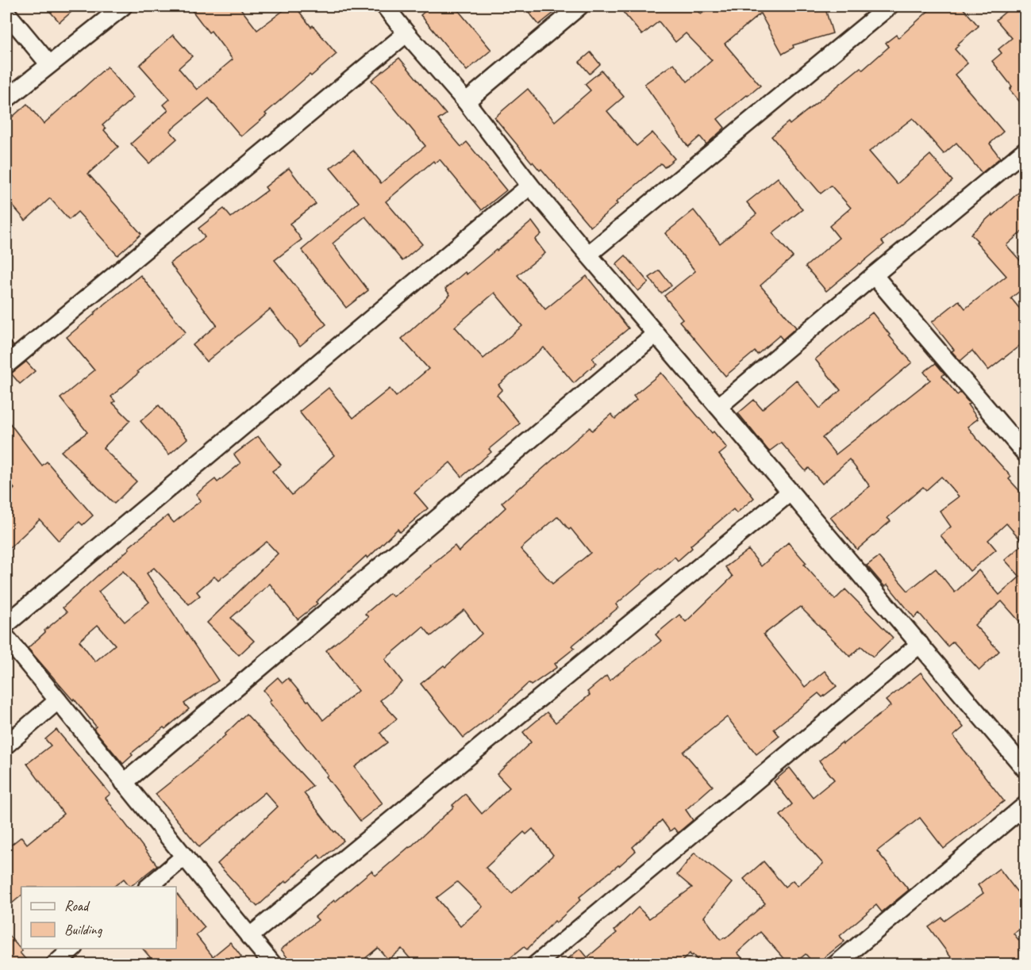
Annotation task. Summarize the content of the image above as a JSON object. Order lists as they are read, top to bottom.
{
  "legend": ["Road", "Building"]
}
